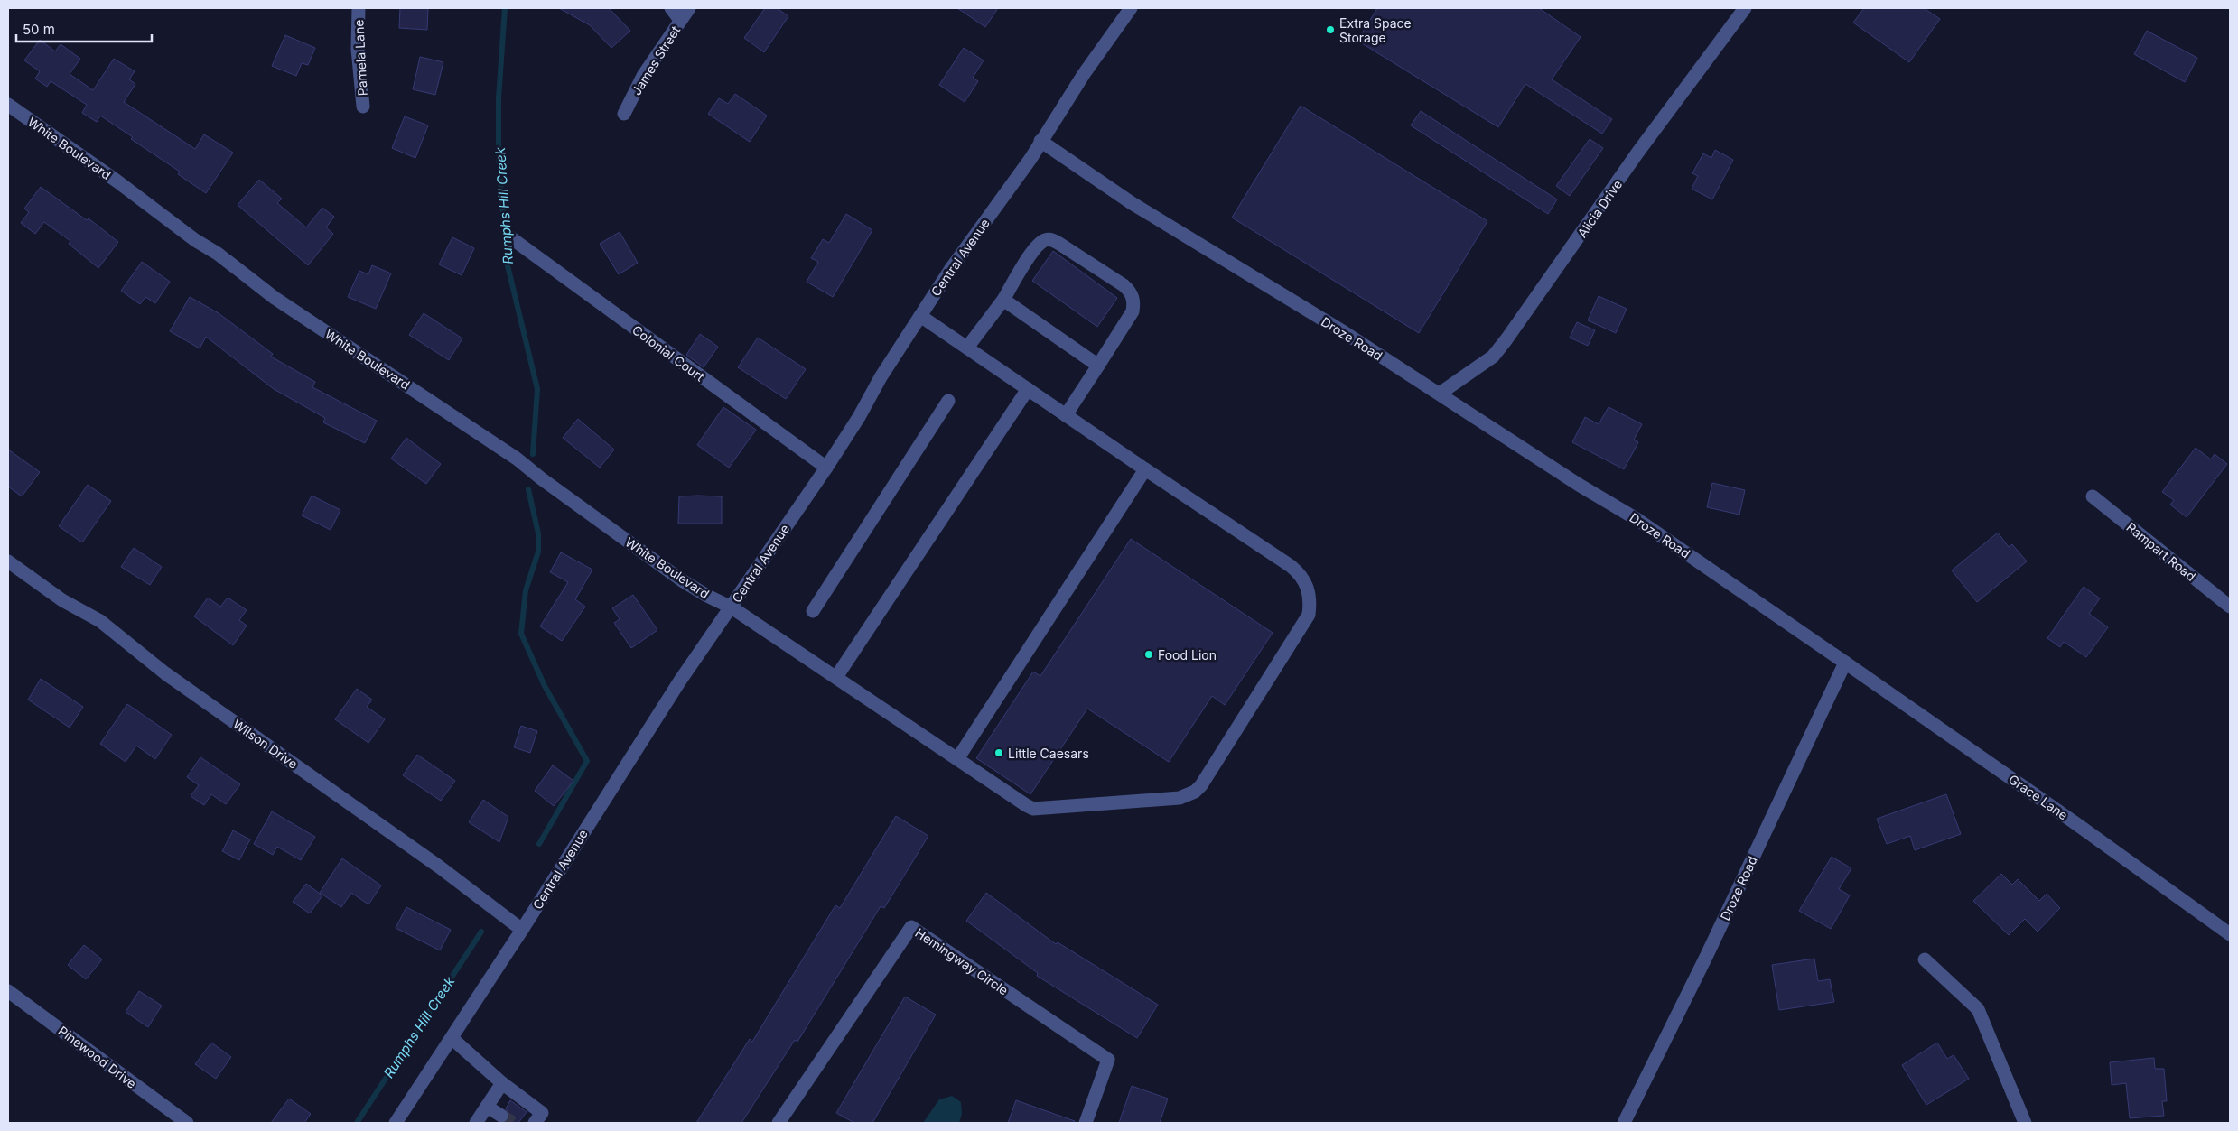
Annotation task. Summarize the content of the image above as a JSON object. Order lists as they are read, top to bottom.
{
  "streets": {
    "street": [
      "Pamela Lane",
      "James Street",
      "White Boulevard",
      "Alicia Drive",
      "Central Avenue",
      "Droze Road",
      "Colonial Court",
      "Rampart Road",
      "Wilson Drive",
      "Grace Lane",
      "Hemingway Circle",
      "Pinewood Drive"
    ]
  },
  "crossings": [
    ["White Boulevard", "Central Avenue"],
    ["Alicia Drive", "Droze Road"],
    ["Central Avenue", "Droze Road"],
    ["Central Avenue", "Colonial Court"],
    ["Central Avenue", "Wilson Drive"],
    ["Droze Road", "Grace Lane"]
  ],
  "water": ["Rumphs Hill Creek"],
  "places": ["Extra Space Storage", "Food Lion", "Little Caesars"],
  "scale_bar": "50 m"
}
